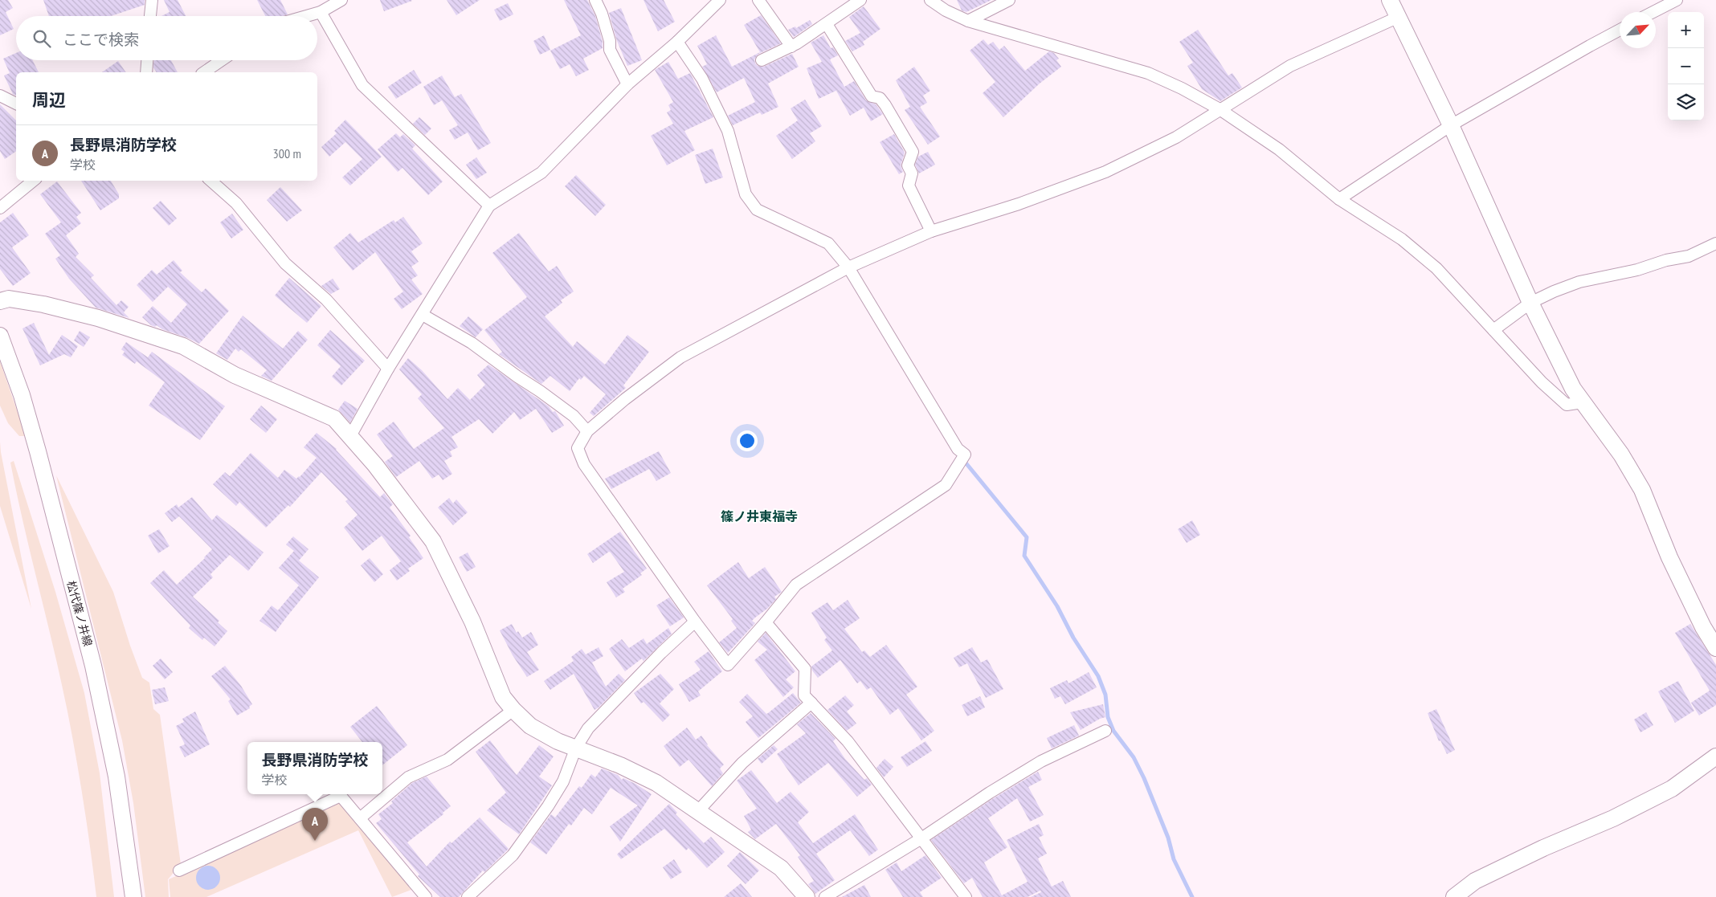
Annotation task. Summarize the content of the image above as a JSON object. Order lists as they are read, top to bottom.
{
  "streets": {
    "street": ["松代篠ノ井線"]
  },
  "districts": ["篠ノ井東福寺"],
  "north": "top right",
  "page": {
    "map_buttons": ["+", "−"],
    "search": "ここで検索",
    "heading": "周辺",
    "list": [
      {
        "mark": "A",
        "name": "長野県消防学校",
        "note": "学校",
        "value": "300 m"
      }
    ],
    "popup": ["長野県消防学校", "学校"],
    "pins": "A"
  }
}
